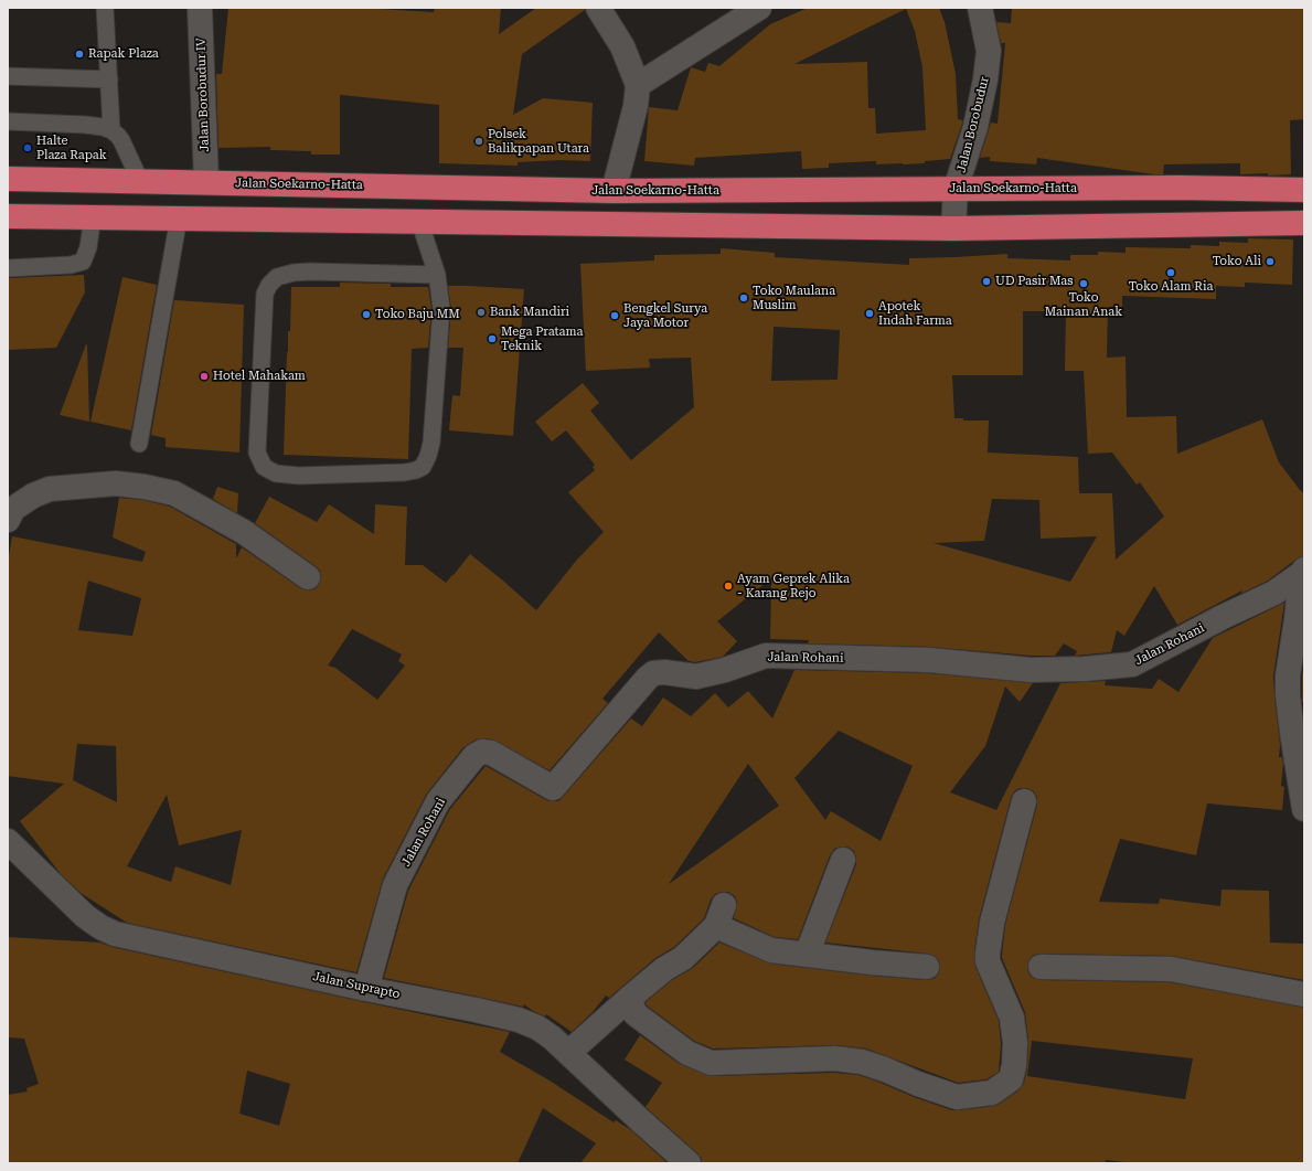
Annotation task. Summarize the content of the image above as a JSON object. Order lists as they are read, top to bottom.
{
  "streets": {
    "highway": ["Jalan Soekarno-Hatta"],
    "street": [
      "Jalan Borobudur IV",
      "Jalan Borobudur",
      "Jalan Rohani",
      "Jalan Suprapto"
    ]
  },
  "crossings": [
    ["Jalan Borobudur IV", "Jalan Soekarno-Hatta"],
    ["Jalan Borobudur", "Jalan Soekarno-Hatta"],
    ["Jalan Rohani", "Jalan Suprapto"]
  ],
  "places": [
    "Rapak Plaza",
    "Polsek Balikpapan Utara",
    "Halte Plaza Rapak",
    "Toko Ali",
    "Toko Alam Ria",
    "UD Pasir Mas",
    "Toko Mainan Anak",
    "Toko Maulana Muslim",
    "Bank Mandiri",
    "Apotek Indah Farma",
    "Toko Baju MM",
    "Bengkel Surya Jaya Motor",
    "Mega Pratama Teknik",
    "Hotel Mahakam",
    "Ayam Geprek Alika - Karang Rejo"
  ]
}
